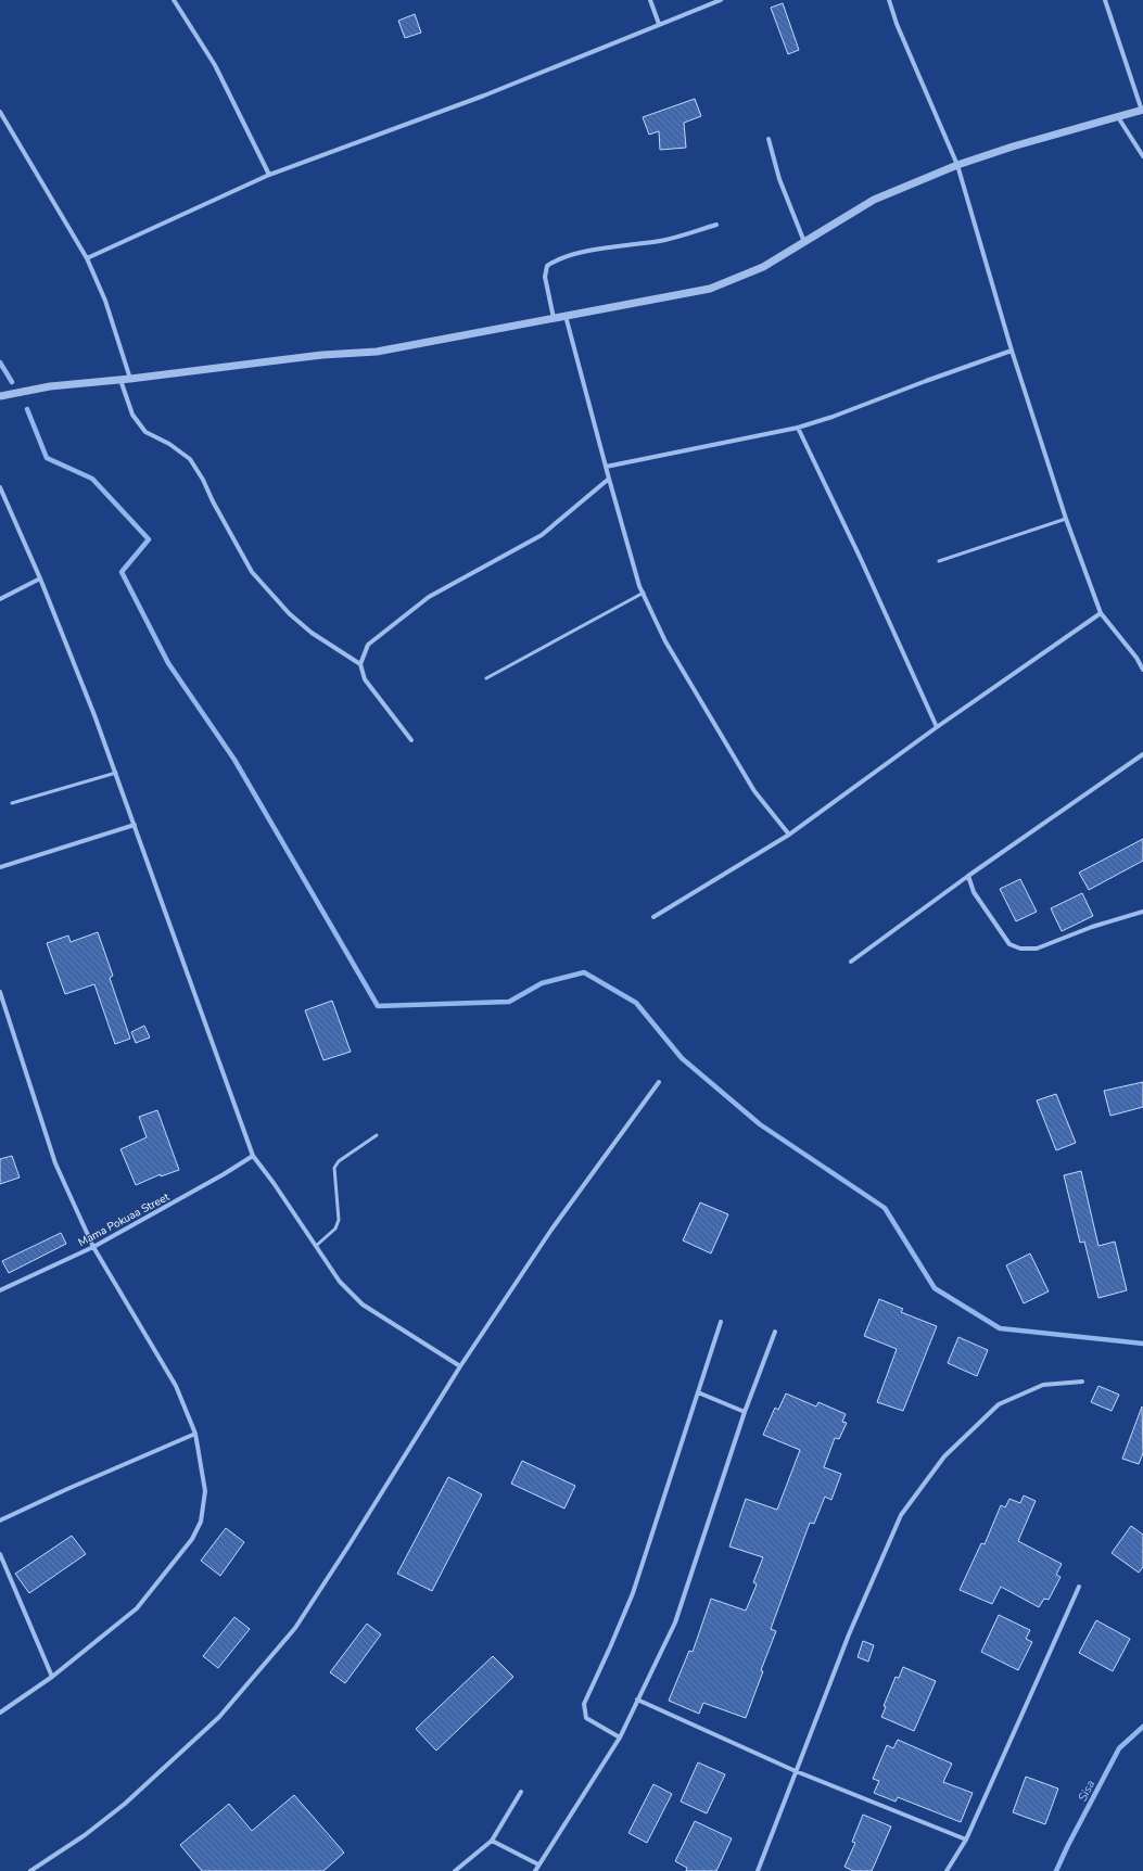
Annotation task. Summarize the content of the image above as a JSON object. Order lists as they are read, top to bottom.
{
  "streets": {
    "street": ["Mama Pokuaa Street"]
  },
  "water": ["Sisa"]
}
